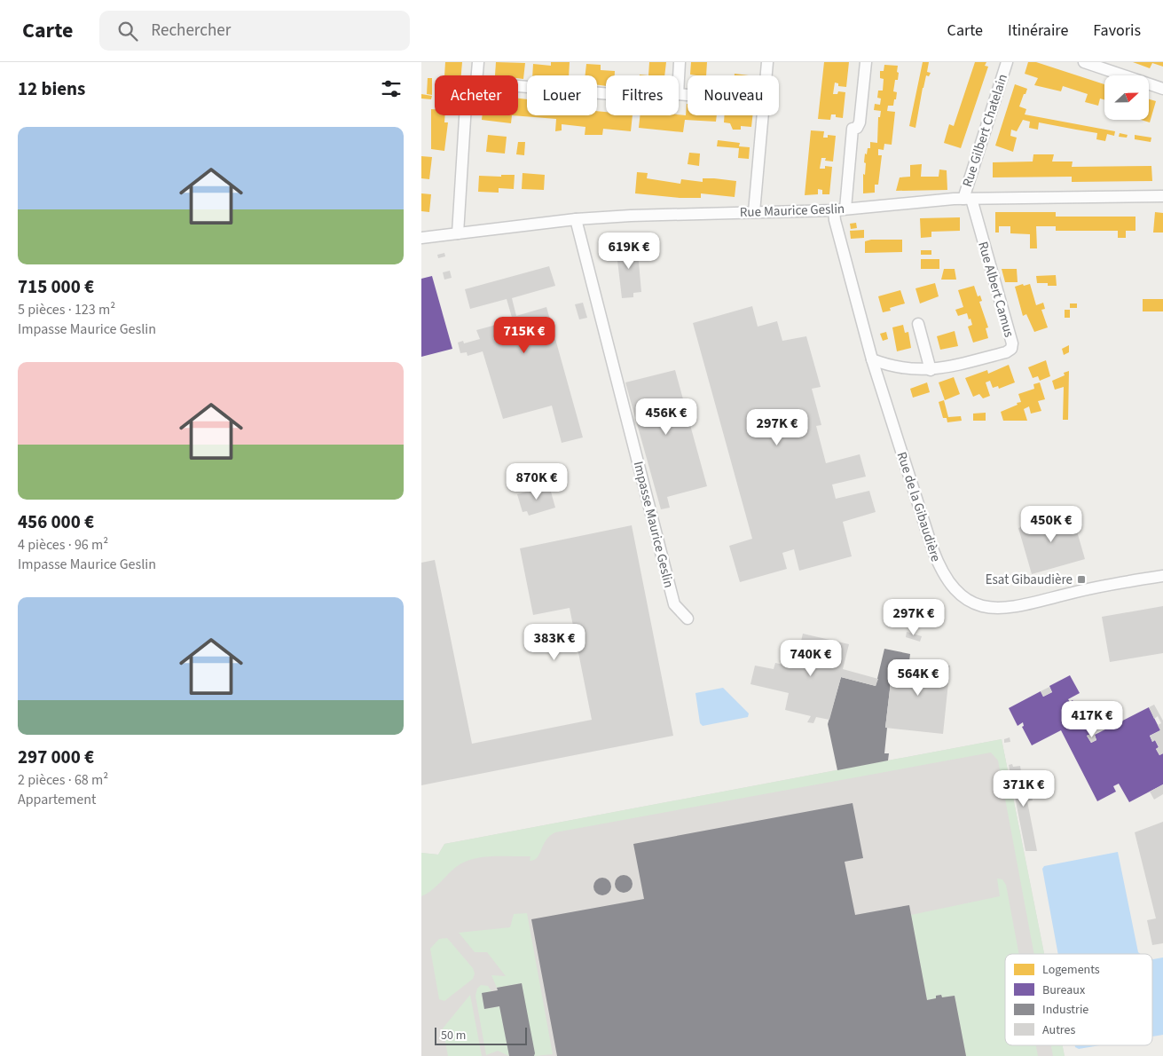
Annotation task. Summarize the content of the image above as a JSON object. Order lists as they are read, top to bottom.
{
  "streets": {
    "street": [
      "Rue Gilbert Chatelain",
      "Rue Maurice Geslin",
      "Rue Albert Camus",
      "Rue de la Gibaudière",
      "Impasse Maurice Geslin"
    ]
  },
  "crossings": [
    ["Rue Gilbert Chatelain", "Rue Maurice Geslin"],
    ["Rue Gilbert Chatelain", "Rue Albert Camus"],
    ["Rue Maurice Geslin", "Rue Albert Camus"],
    ["Rue Maurice Geslin", "Rue de la Gibaudière"],
    ["Rue Maurice Geslin", "Impasse Maurice Geslin"],
    ["Rue Albert Camus", "Rue de la Gibaudière"]
  ],
  "places": {
    "transit": ["Esat Gibaudière"]
  },
  "legend": [
    "Logements",
    "Bureaux",
    "Industrie",
    "Autres"
  ],
  "scale_bar": "50 m",
  "north": "right",
  "page": {
    "header": "Carte",
    "search": "Rechercher",
    "nav": ["Carte", "Itinéraire", "Favoris"],
    "heading": "12 biens",
    "chip": [
      "Acheter",
      "Louer",
      "Filtres",
      "Nouveau"
    ],
    "list": [
      {
        "name": "715 000 €",
        "note": "5 pièces · 123 m² · Impasse Maurice Geslin"
      },
      {
        "name": "456 000 €",
        "note": "4 pièces · 96 m² · Impasse Maurice Geslin"
      },
      {
        "name": "297 000 €",
        "note": "2 pièces · 68 m² · Appartement"
      }
    ],
    "price": [
      "619K €",
      "715K €",
      "456K €",
      "297K €",
      "870K €",
      "450K €",
      "297K €",
      "383K €",
      "740K €",
      "564K €",
      "417K €",
      "371K €"
    ],
    "scale": "50 m"
  }
}
